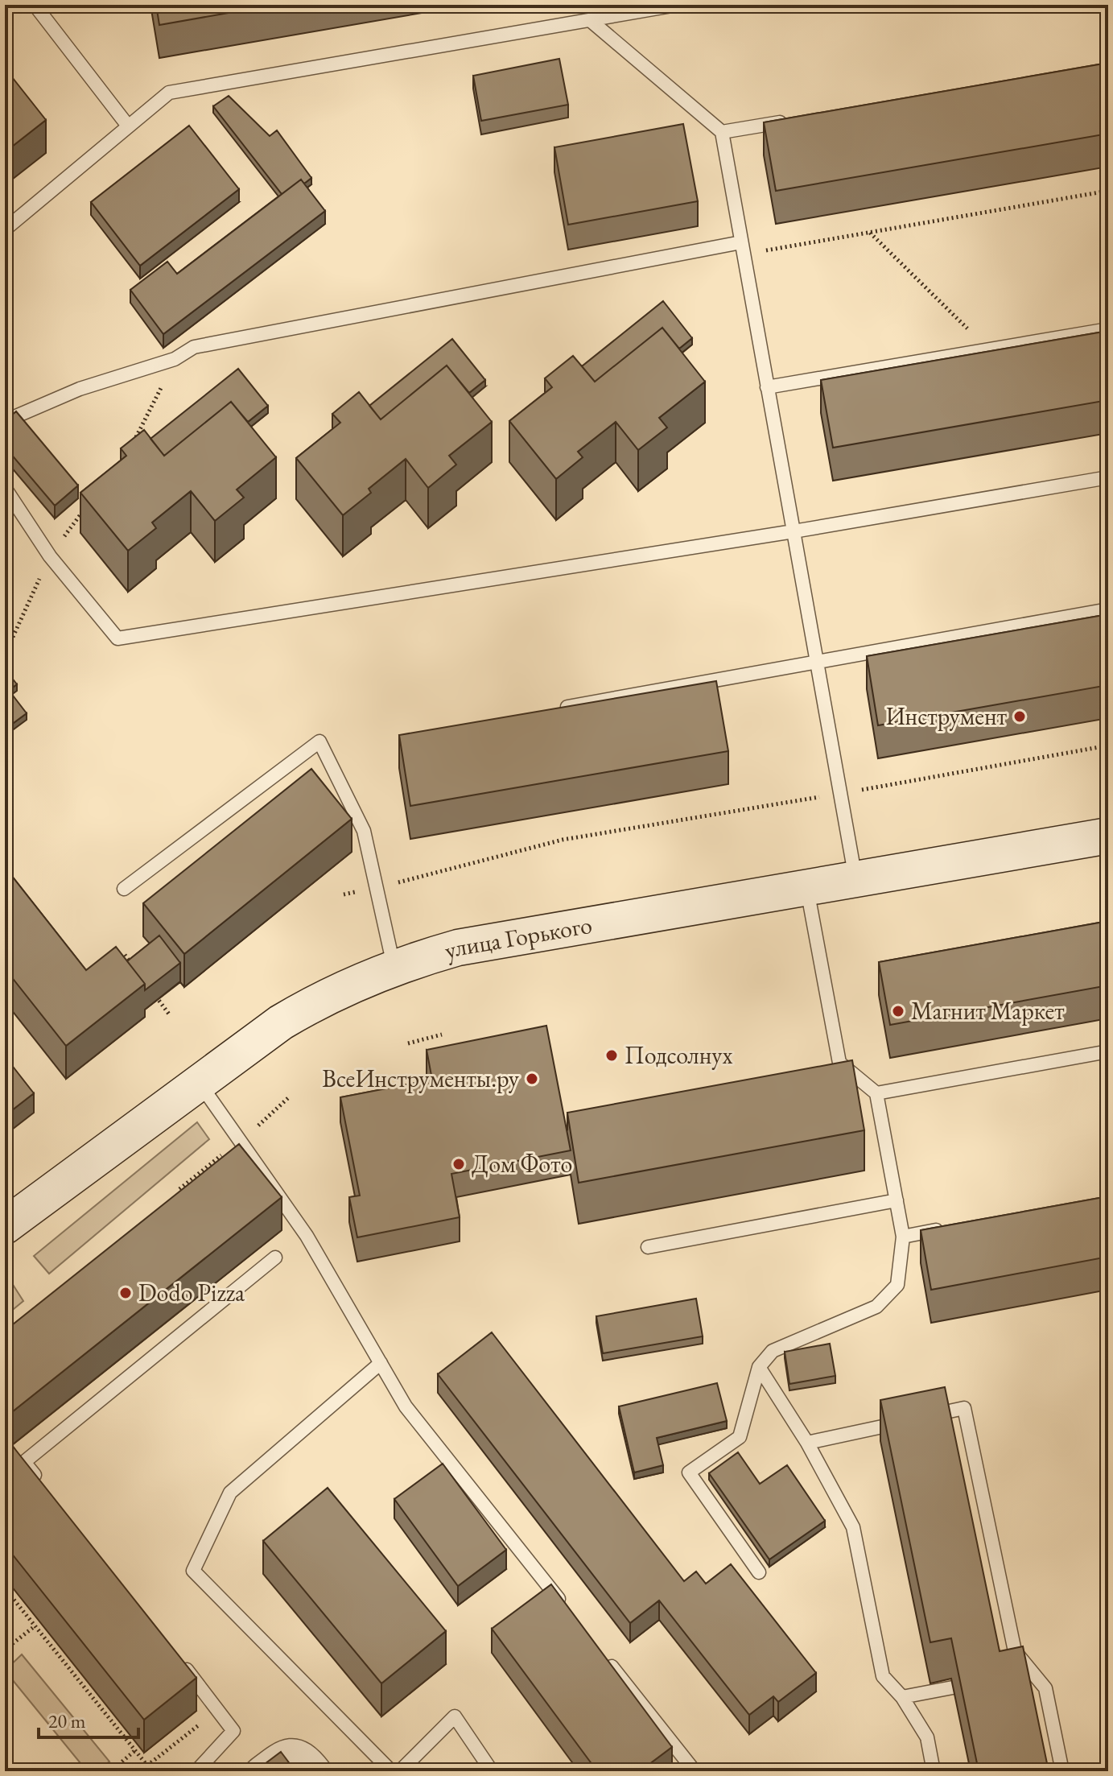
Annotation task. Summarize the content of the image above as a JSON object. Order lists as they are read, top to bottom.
{
  "streets": {
    "street": ["улица Горького"]
  },
  "places": [
    "Инструмент",
    "Магнит Маркет",
    "Подсолнух",
    "ВсеИнструменты.ру",
    "Дом Фото",
    "Dodo Pizza"
  ],
  "scale_bar": "20 m"
}
